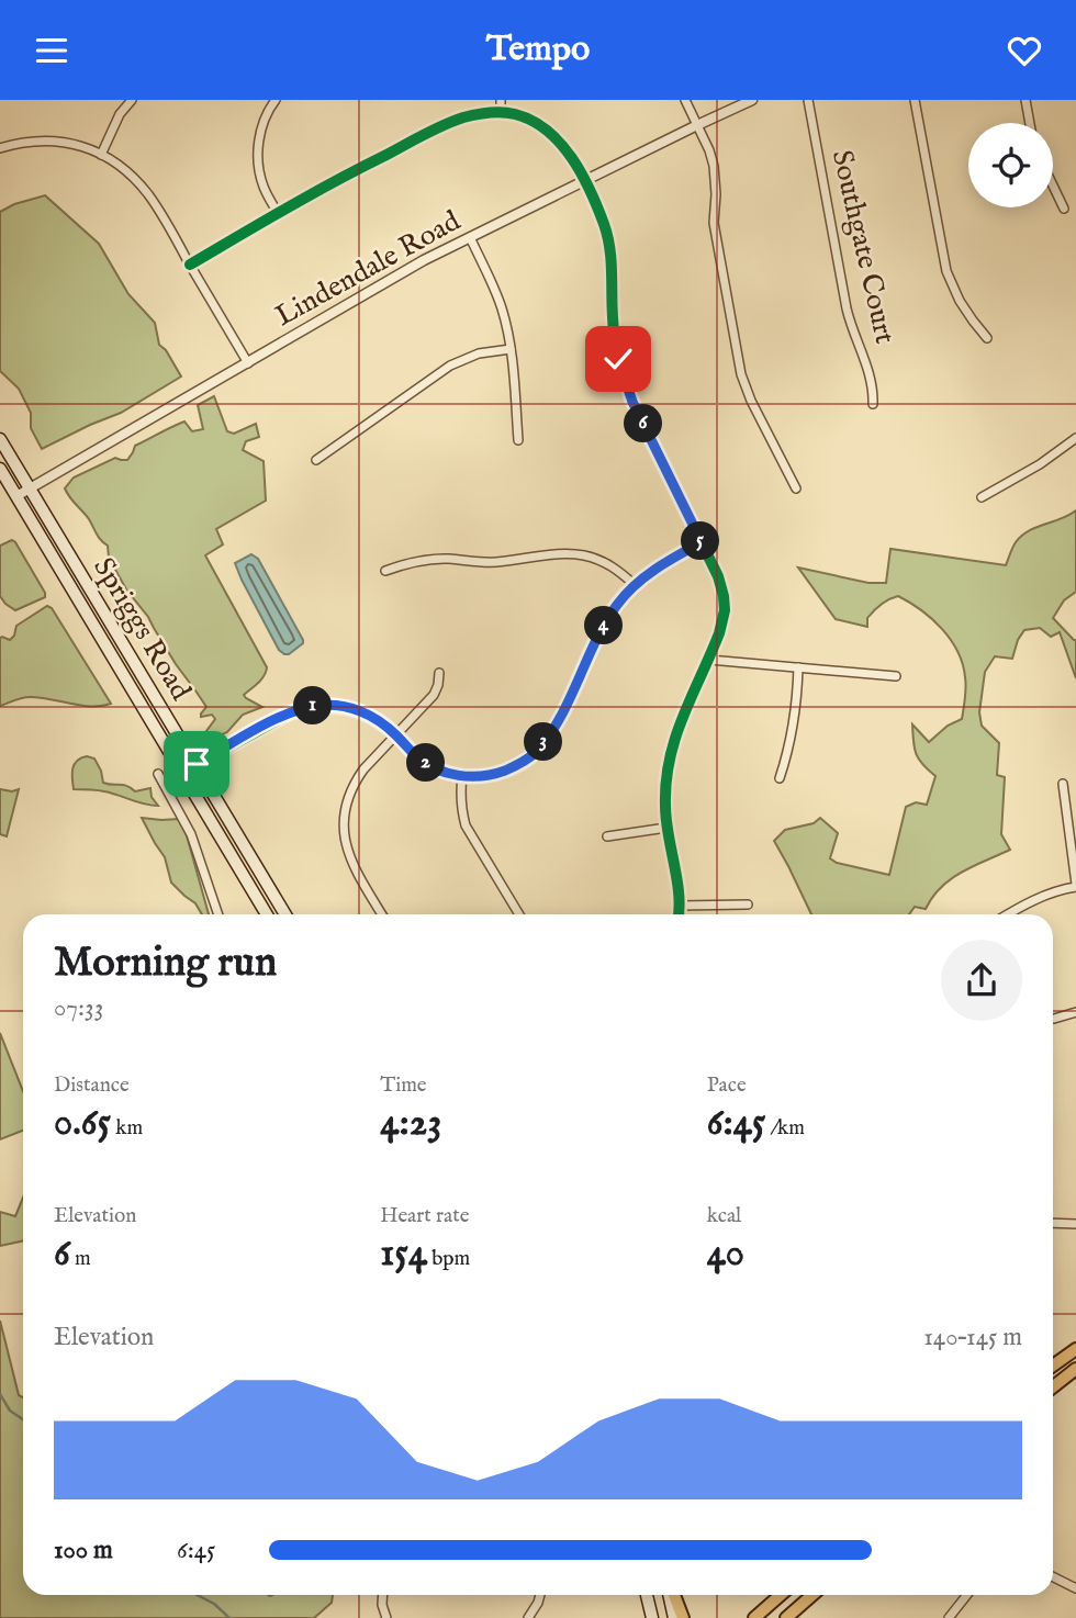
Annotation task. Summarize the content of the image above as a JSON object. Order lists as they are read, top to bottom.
{
  "streets": {
    "main road": ["Spriggs Road"],
    "street": ["Southgate Court", "Lindendale Road"]
  },
  "crossings": [
    ["Lindendale Road", "Spriggs Road"]
  ],
  "page": {
    "header": "Tempo",
    "pins": [
      "6",
      "5",
      "4",
      "1",
      "3",
      "2"
    ],
    "heading": ["Morning run", "07:33"],
    "stats": [
      ["Distance", "0.65 km"],
      ["Time", "4:23"],
      ["Pace", "6:45 /km"],
      ["Elevation", "6 m"],
      ["Heart rate", "154 bpm"],
      ["kcal", "40"]
    ],
    "chart": ["Elevation", "140–145 m"],
    "list": [
      {
        "name": "100 m",
        "note": "6:45"
      }
    ]
  }
}
